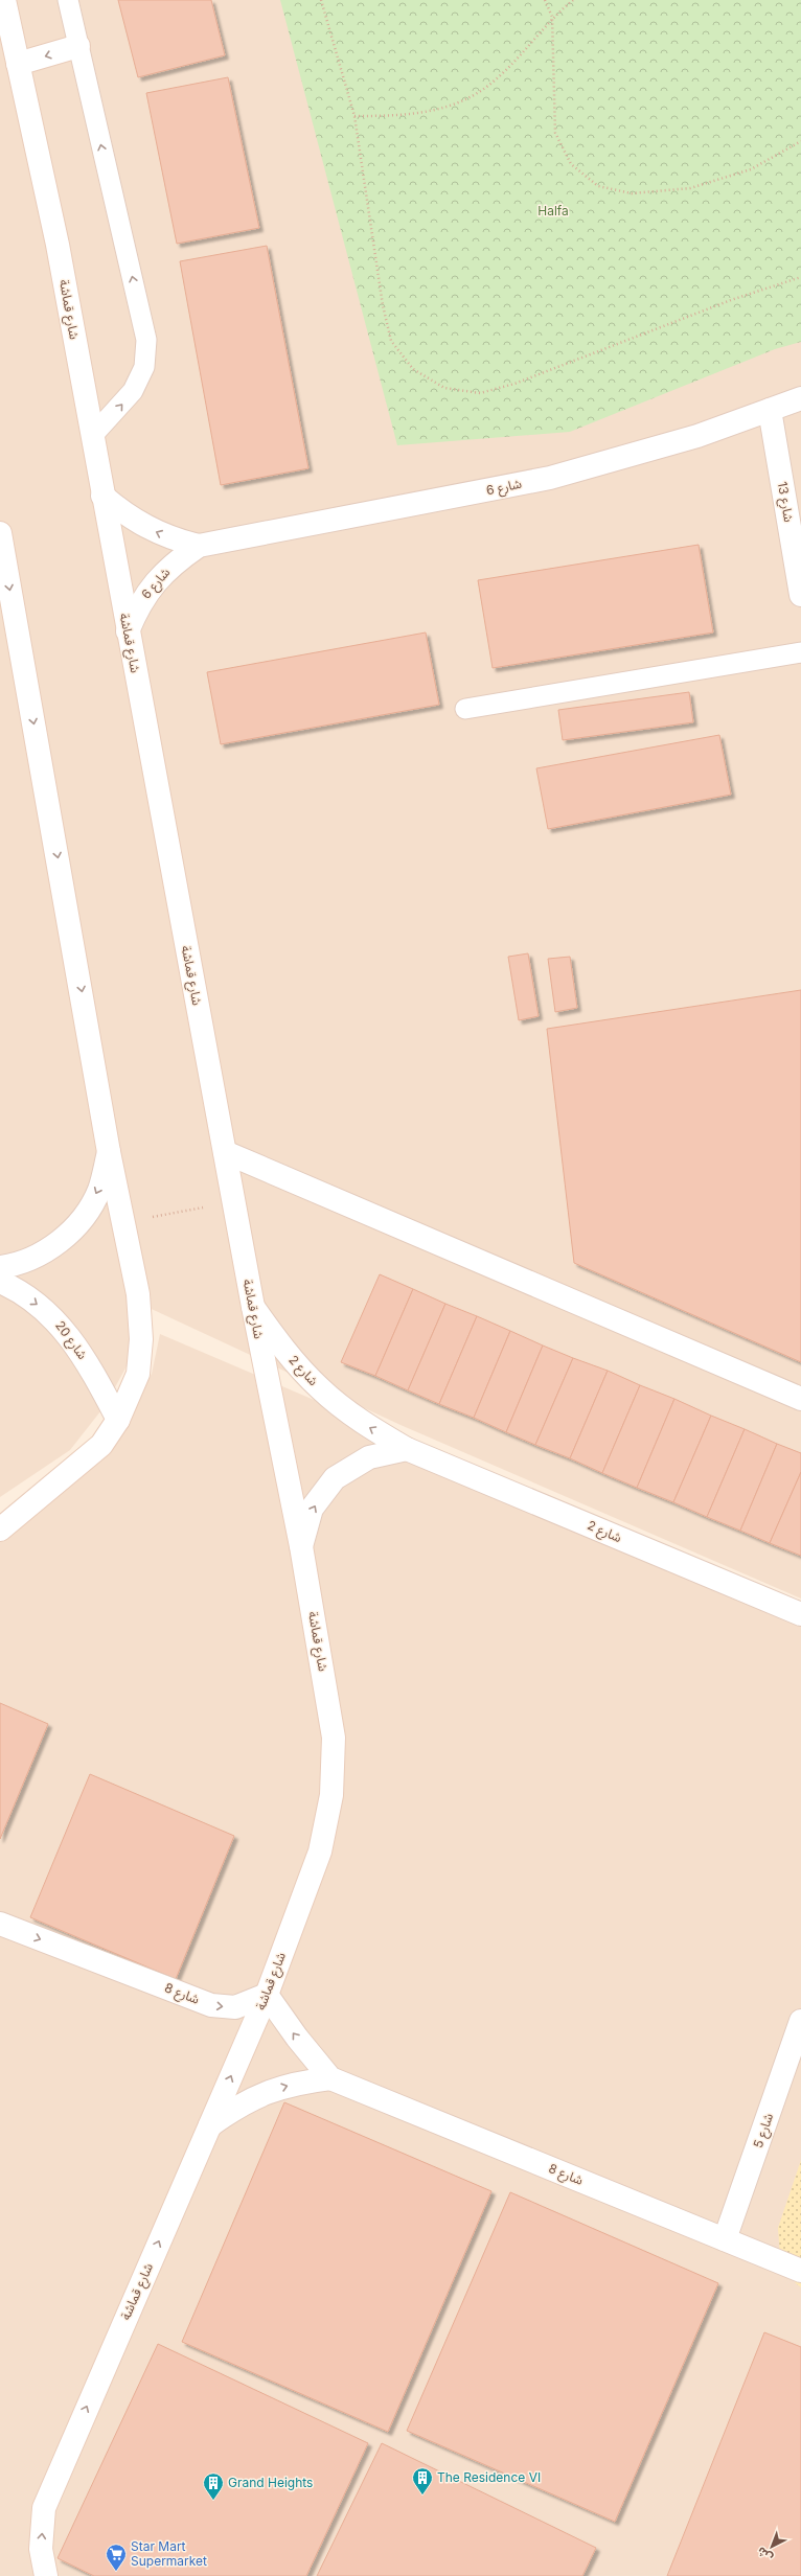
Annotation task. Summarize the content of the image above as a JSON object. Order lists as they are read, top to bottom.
{
  "streets": {
    "street": [
      "شارع قماشة",
      "شارع 6",
      "شارع 13",
      "شارع 20",
      "شارع 2",
      "شارع 8",
      "شارع 5"
    ]
  },
  "crossings": [
    ["شارع قماشة", "شارع 6"],
    ["شارع قماشة", "شارع 2"],
    ["شارع قماشة", "شارع 8"],
    ["شارع 6", "شارع 13"],
    ["شارع 8", "شارع 5"]
  ],
  "one_way": ["شارع 20"],
  "parks": ["Halfa"],
  "places": {
    "building": ["The Residence VI", "Grand Heights"],
    "supermarket": ["Star Mart Supermarket"]
  },
  "north": "bottom left"
}
